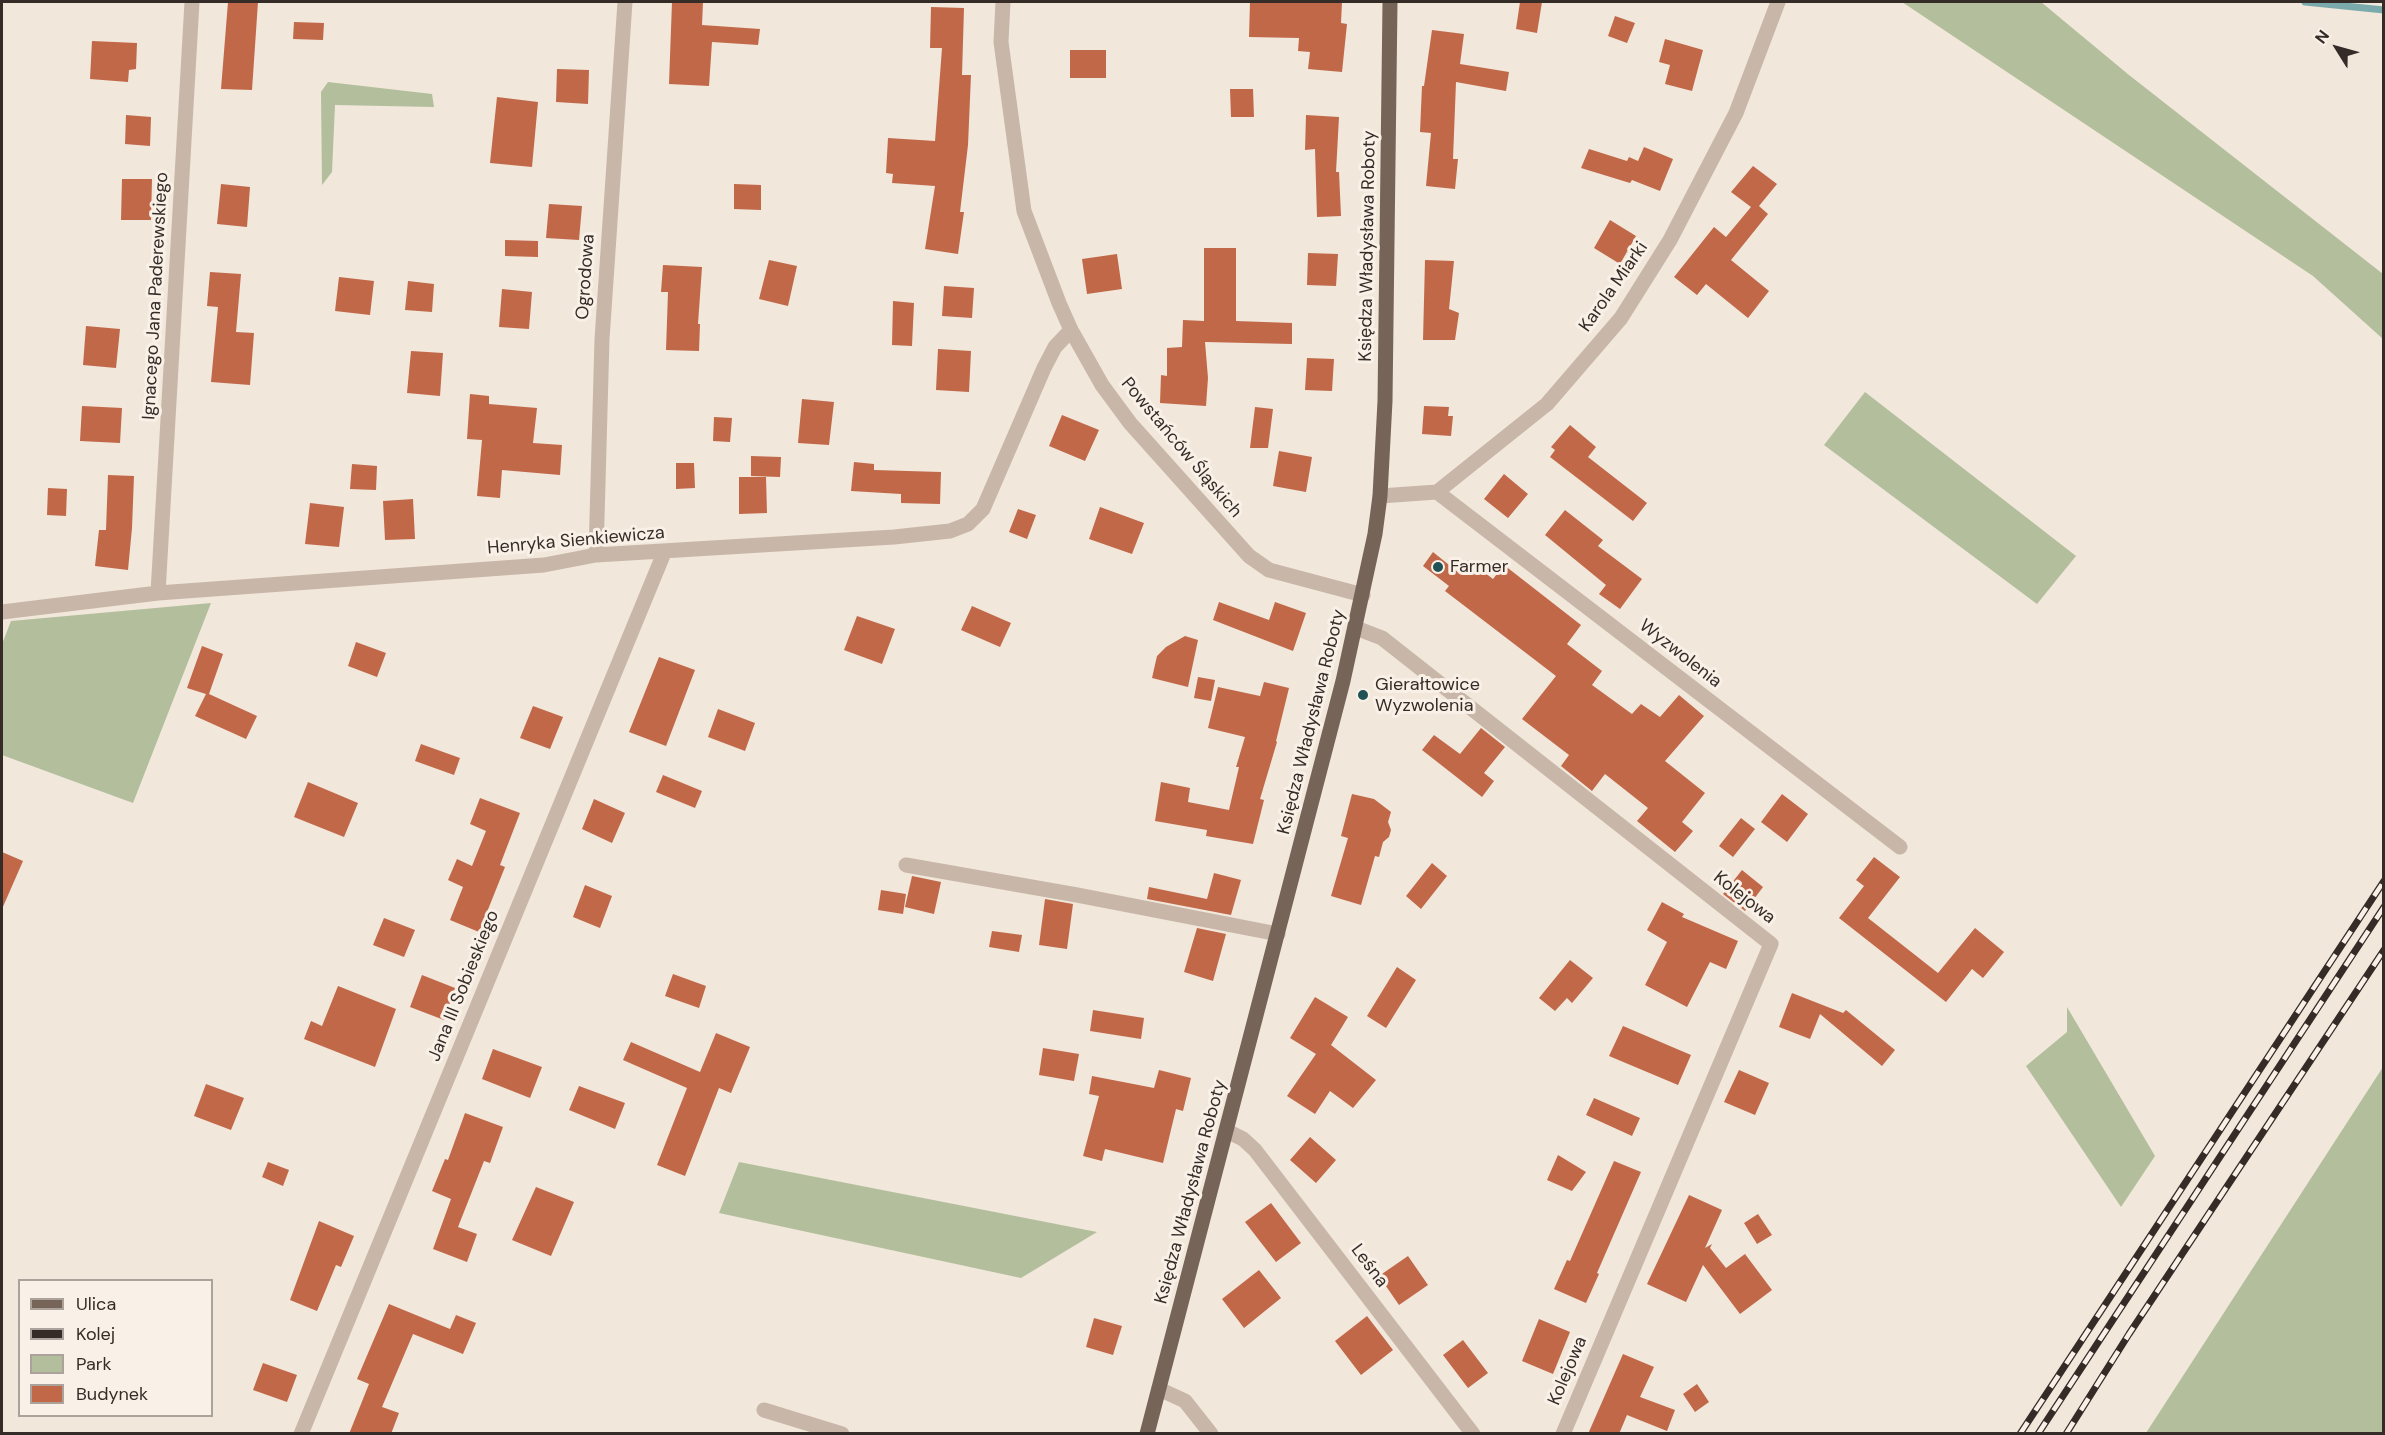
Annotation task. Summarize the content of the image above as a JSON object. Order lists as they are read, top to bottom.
{
  "streets": {
    "main road": ["Księdza Władysława Roboty"],
    "street": [
      "Ogrodowa",
      "Karola Miarki",
      "Ignacego Jana Paderewskiego",
      "Powstańców Śląskich",
      "Henryka Sienkiewicza",
      "Wyzwolenia",
      "Kolejowa",
      "Jana III Sobieskiego",
      "Leśna"
    ]
  },
  "crossings": [
    ["Księdza Władysława Roboty", "Powstańców Śląskich"],
    ["Księdza Władysława Roboty", "Kolejowa"],
    ["Księdza Władysława Roboty", "Leśna"],
    ["Ogrodowa", "Henryka Sienkiewicza"],
    ["Karola Miarki", "Wyzwolenia"],
    ["Ignacego Jana Paderewskiego", "Henryka Sienkiewicza"],
    ["Powstańców Śląskich", "Henryka Sienkiewicza"],
    ["Henryka Sienkiewicza", "Jana III Sobieskiego"]
  ],
  "places": ["Farmer", "Gierałtowice Wyzwolenia"],
  "legend": [
    "Ulica",
    "Kolej",
    "Park",
    "Budynek"
  ],
  "north": "top left"
}
